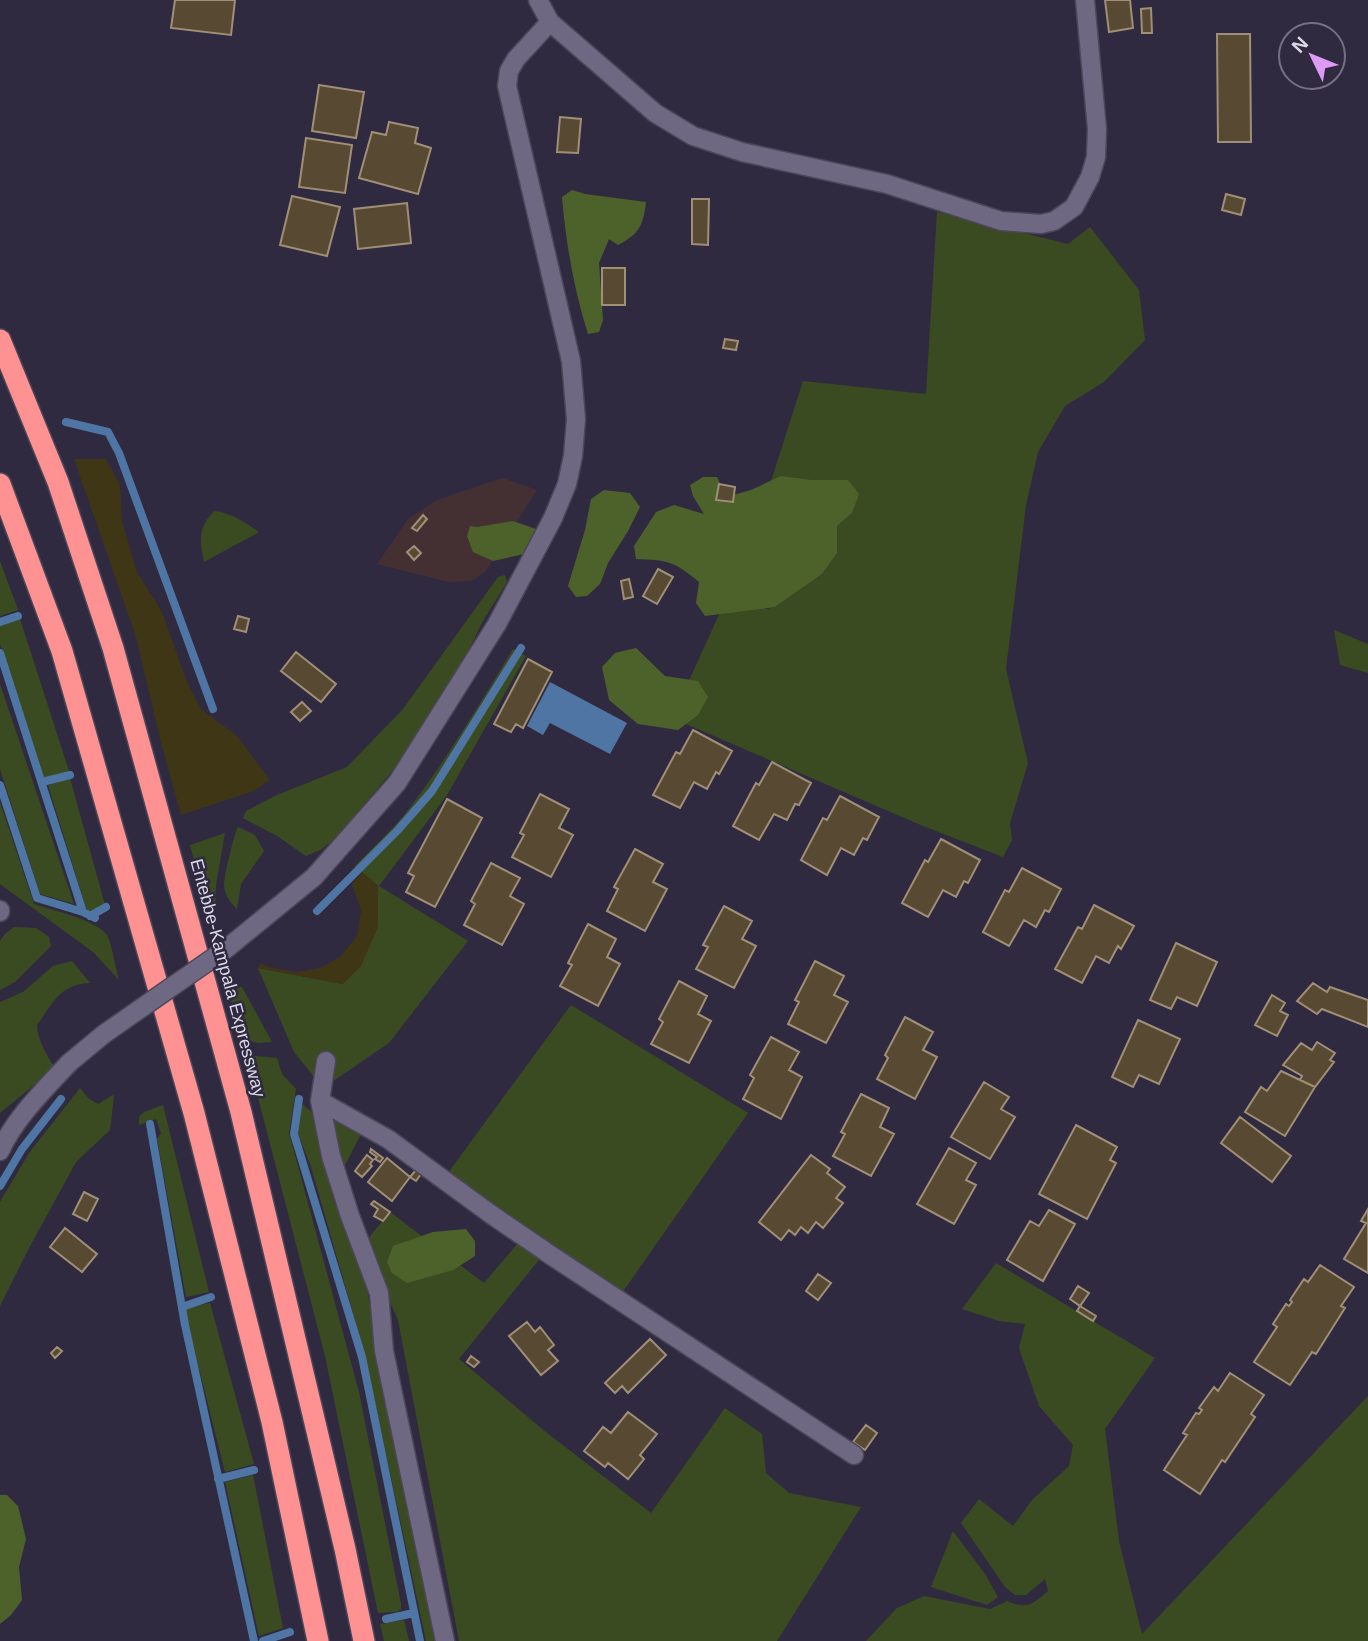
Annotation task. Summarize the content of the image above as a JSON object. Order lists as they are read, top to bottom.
{
  "streets": {
    "highway": ["Entebbe-Kampala Expressway"]
  },
  "north": "top left"
}
